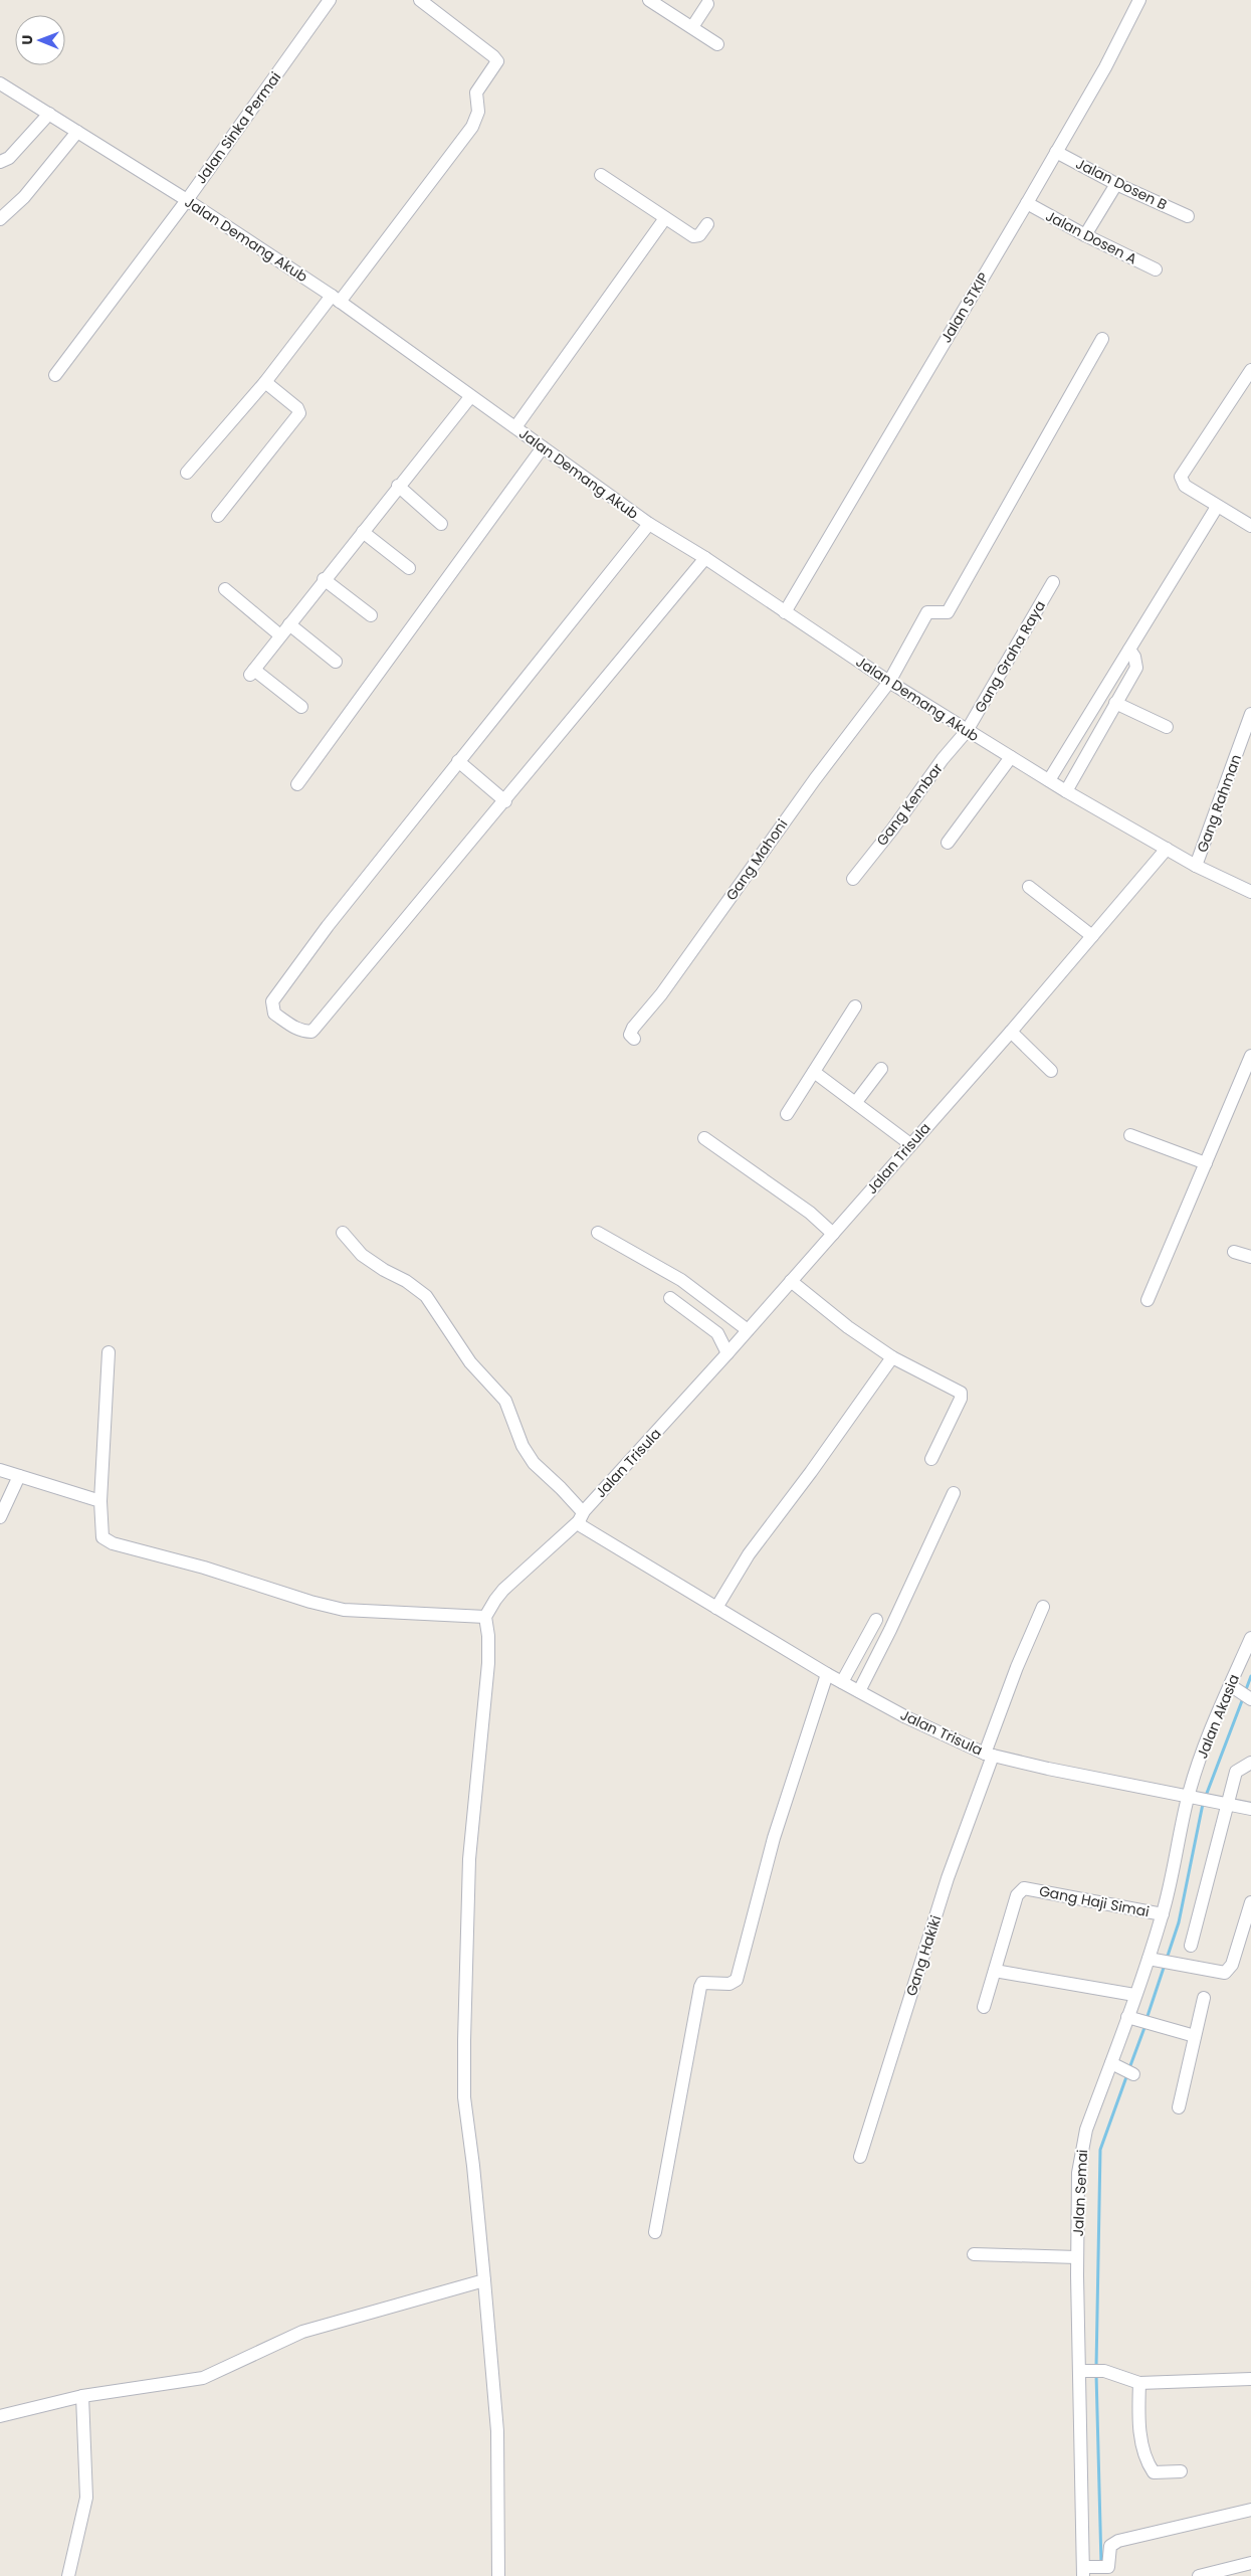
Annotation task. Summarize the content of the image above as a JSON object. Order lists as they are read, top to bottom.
{
  "streets": {
    "street": [
      "Jalan Sinka Permai",
      "Jalan Dosen B",
      "Jalan Dosen A",
      "Jalan Demang Akub",
      "Jalan STKIP",
      "Gang Graha Raya",
      "Gang Rahman",
      "Gang Kembar",
      "Gang Mahoni",
      "Jalan Trisula",
      "Jalan Akasia",
      "Gang Haji Simai",
      "Gang Hakiki",
      "Jalan Semai"
    ]
  },
  "crossings": [
    ["Jalan Sinka Permai", "Jalan Demang Akub"],
    ["Jalan Dosen B", "Jalan STKIP"],
    ["Jalan Dosen A", "Jalan STKIP"],
    ["Jalan Demang Akub", "Jalan STKIP"],
    ["Jalan Demang Akub", "Gang Graha Raya"],
    ["Jalan Demang Akub", "Gang Rahman"],
    ["Jalan Demang Akub", "Gang Kembar"],
    ["Jalan Demang Akub", "Gang Mahoni"],
    ["Jalan Demang Akub", "Jalan Trisula"],
    ["Gang Graha Raya", "Gang Kembar"],
    ["Jalan Trisula", "Jalan Akasia"],
    ["Jalan Trisula", "Gang Hakiki"],
    ["Jalan Trisula", "Jalan Semai"],
    ["Jalan Akasia", "Jalan Semai"],
    ["Gang Haji Simai", "Jalan Semai"]
  ],
  "north": "left"
}
